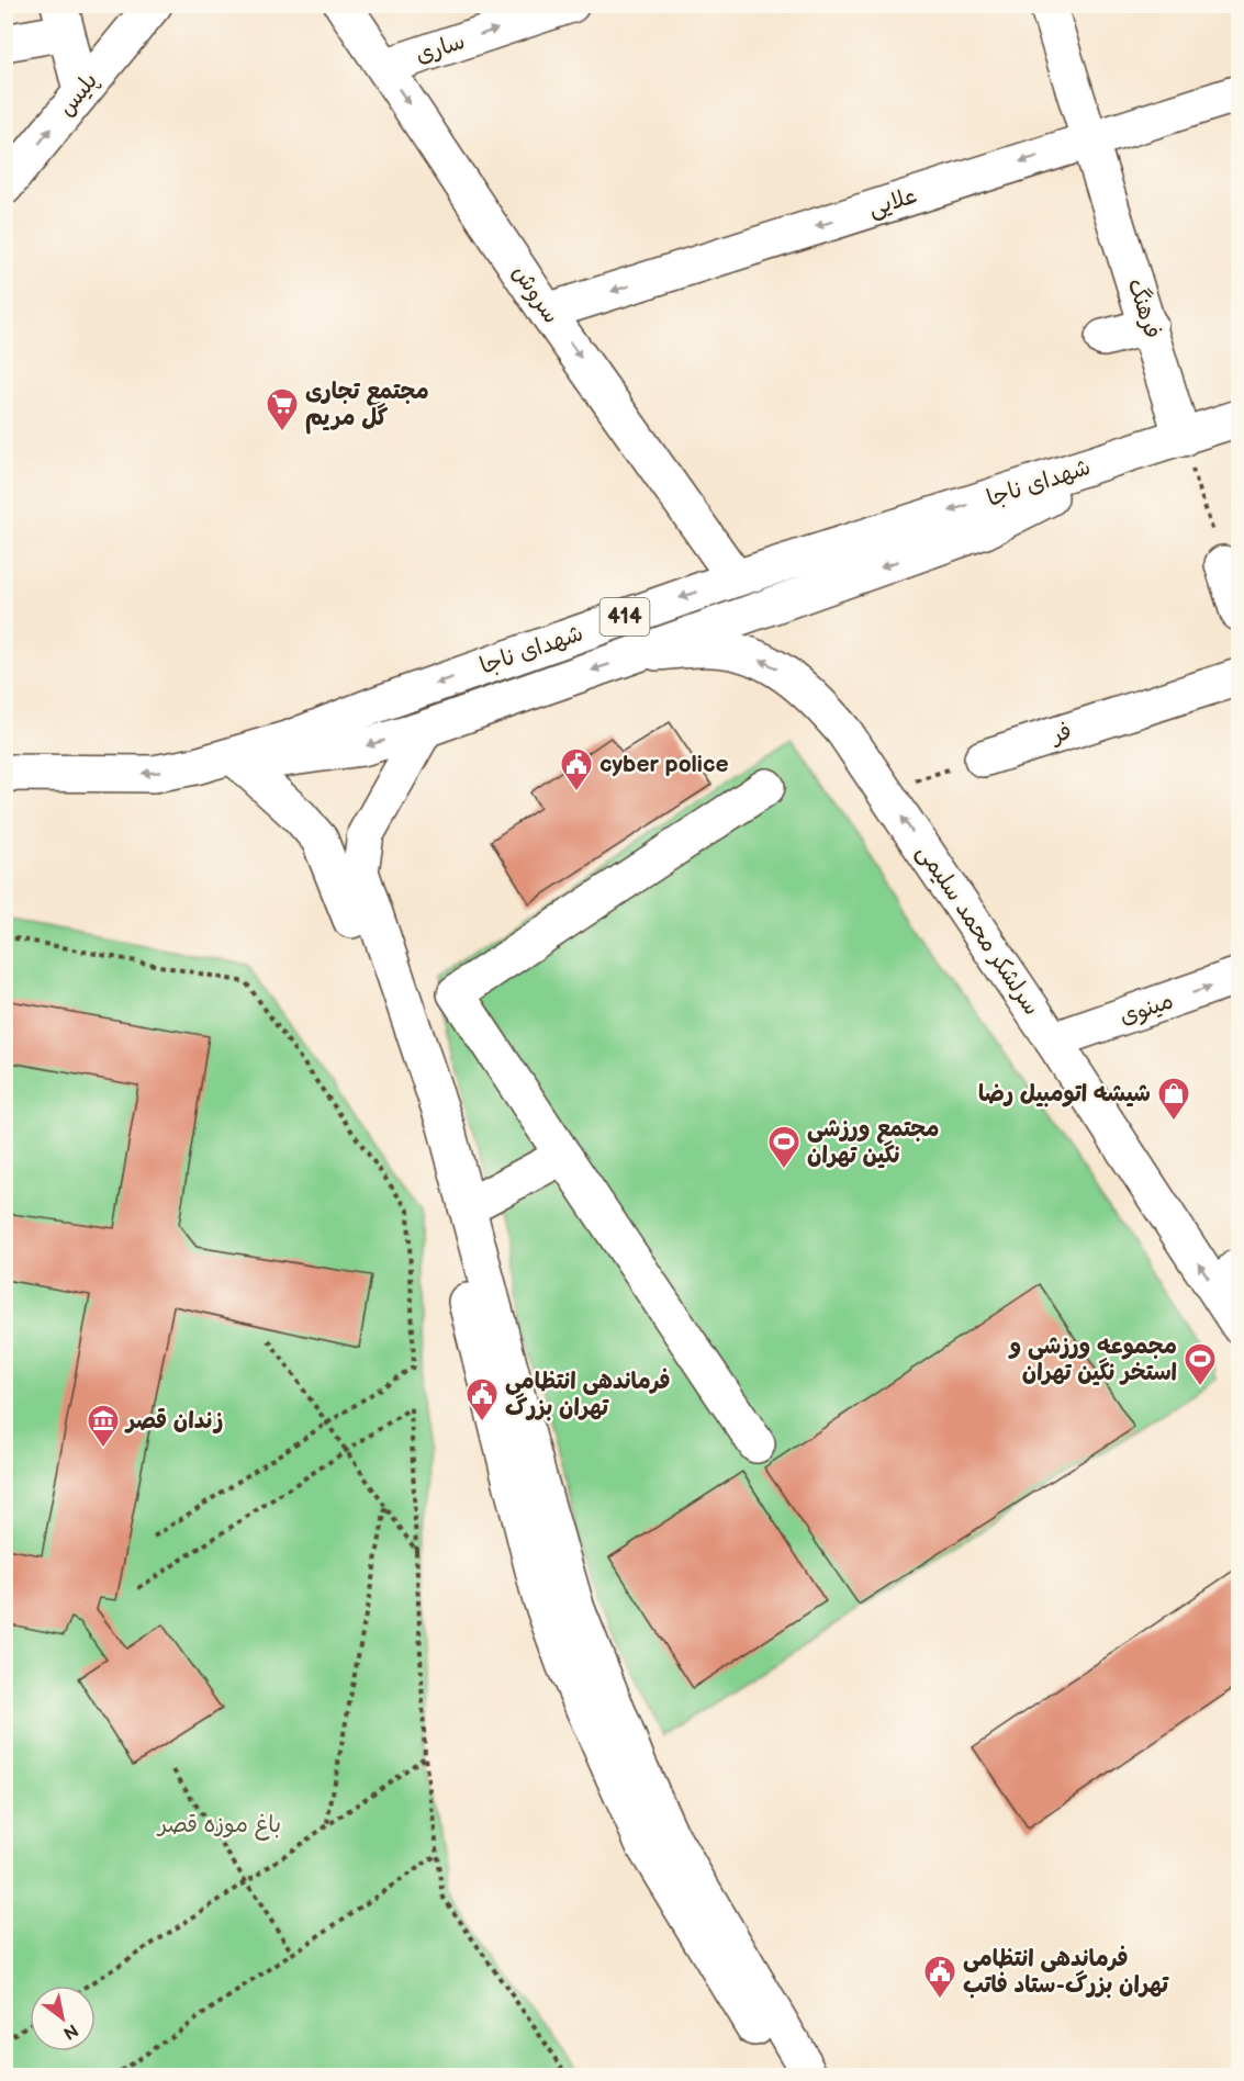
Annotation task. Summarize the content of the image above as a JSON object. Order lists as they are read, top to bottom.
{
  "streets": {
    "street": [
      "ساری",
      "پلیس",
      "علایی",
      "سروش",
      "فرهنگ",
      "شهدای ناجا",
      "414",
      "فر",
      "سرلشکر محمد سلیمی",
      "مینوی"
    ]
  },
  "crossings": [
    ["ساری", "سروش"],
    ["علایی", "سروش"],
    ["علایی", "فرهنگ"],
    ["سروش", "شهدای ناجا"],
    ["فرهنگ", "شهدای ناجا"],
    ["سرلشکر محمد سلیمی", "مینوی"]
  ],
  "one_way": [
    "ساری",
    "پلیس",
    "علایی",
    "سروش",
    "سرلشکر محمد سلیمی",
    "مینوی"
  ],
  "parks": ["باغ موزه قصر"],
  "places": {
    "supermarket": ["مجتمع تجاری گل مریم"],
    "public building": ["cyber police", "فرماندهی انتظامی تهران بزرگ", "فرماندهی انتظامی تهران بزرگ-ستاد فاتب"],
    "shop": ["شیشه اتومبیل رضا"],
    "sports": ["مجتمع ورزشی نگین تهران", "مجموعه ورزشی و استخر نگین تهران"],
    "museum": ["زندان قصر"]
  },
  "north": "bottom right"
}
